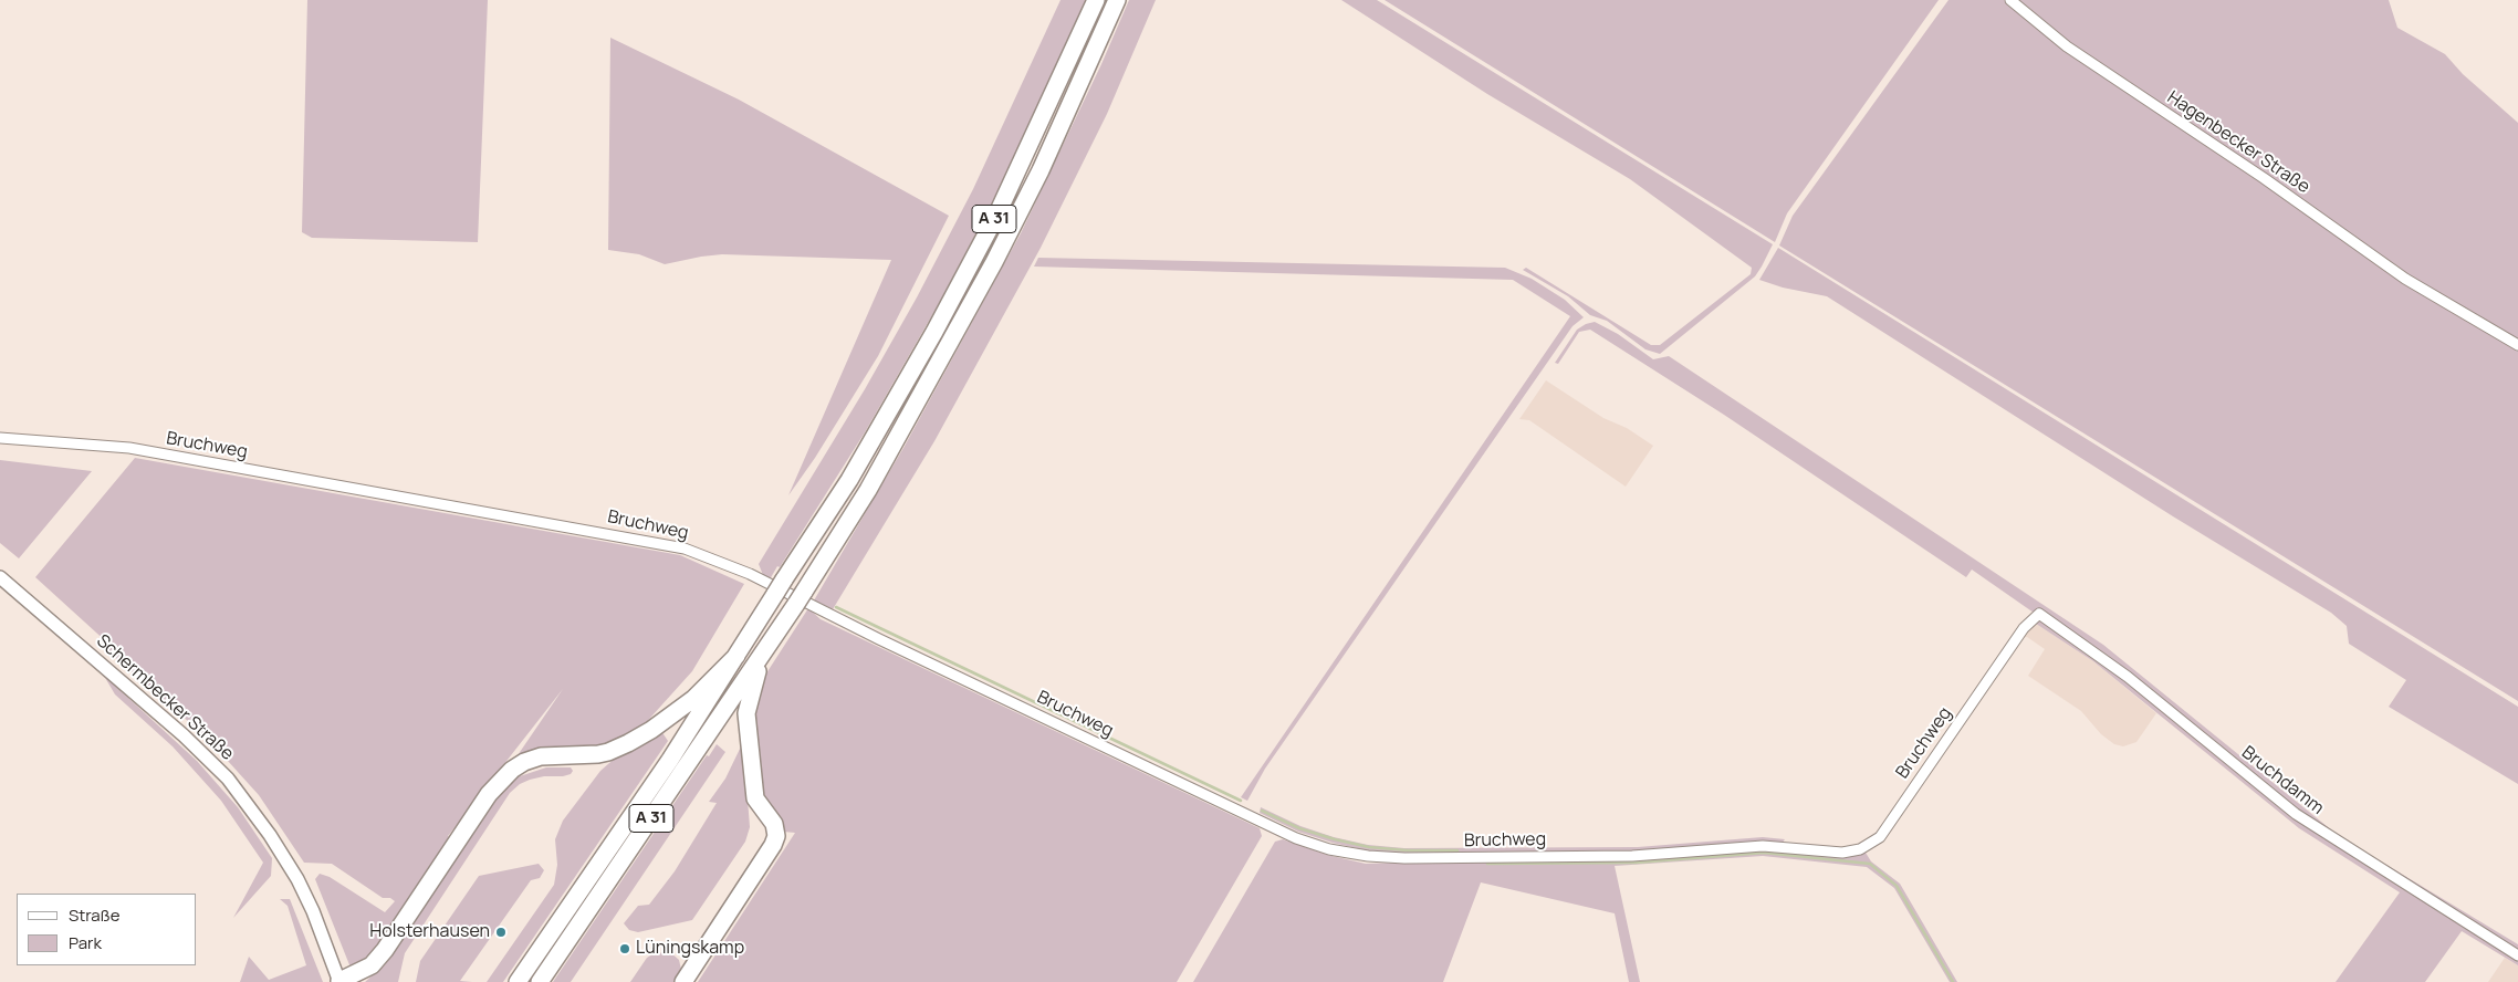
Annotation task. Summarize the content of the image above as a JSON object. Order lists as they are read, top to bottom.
{
  "streets": {
    "highway": ["A 31"],
    "main road": ["Schermbecker Straße"],
    "street": ["Hagenbecker Straße", "Bruchweg", "Bruchdamm"]
  },
  "crossings": [
    ["Bruchweg", "Bruchdamm"]
  ],
  "places": ["Holsterhausen", "Lüningskamp"],
  "legend": ["Straße", "Park"]
}
